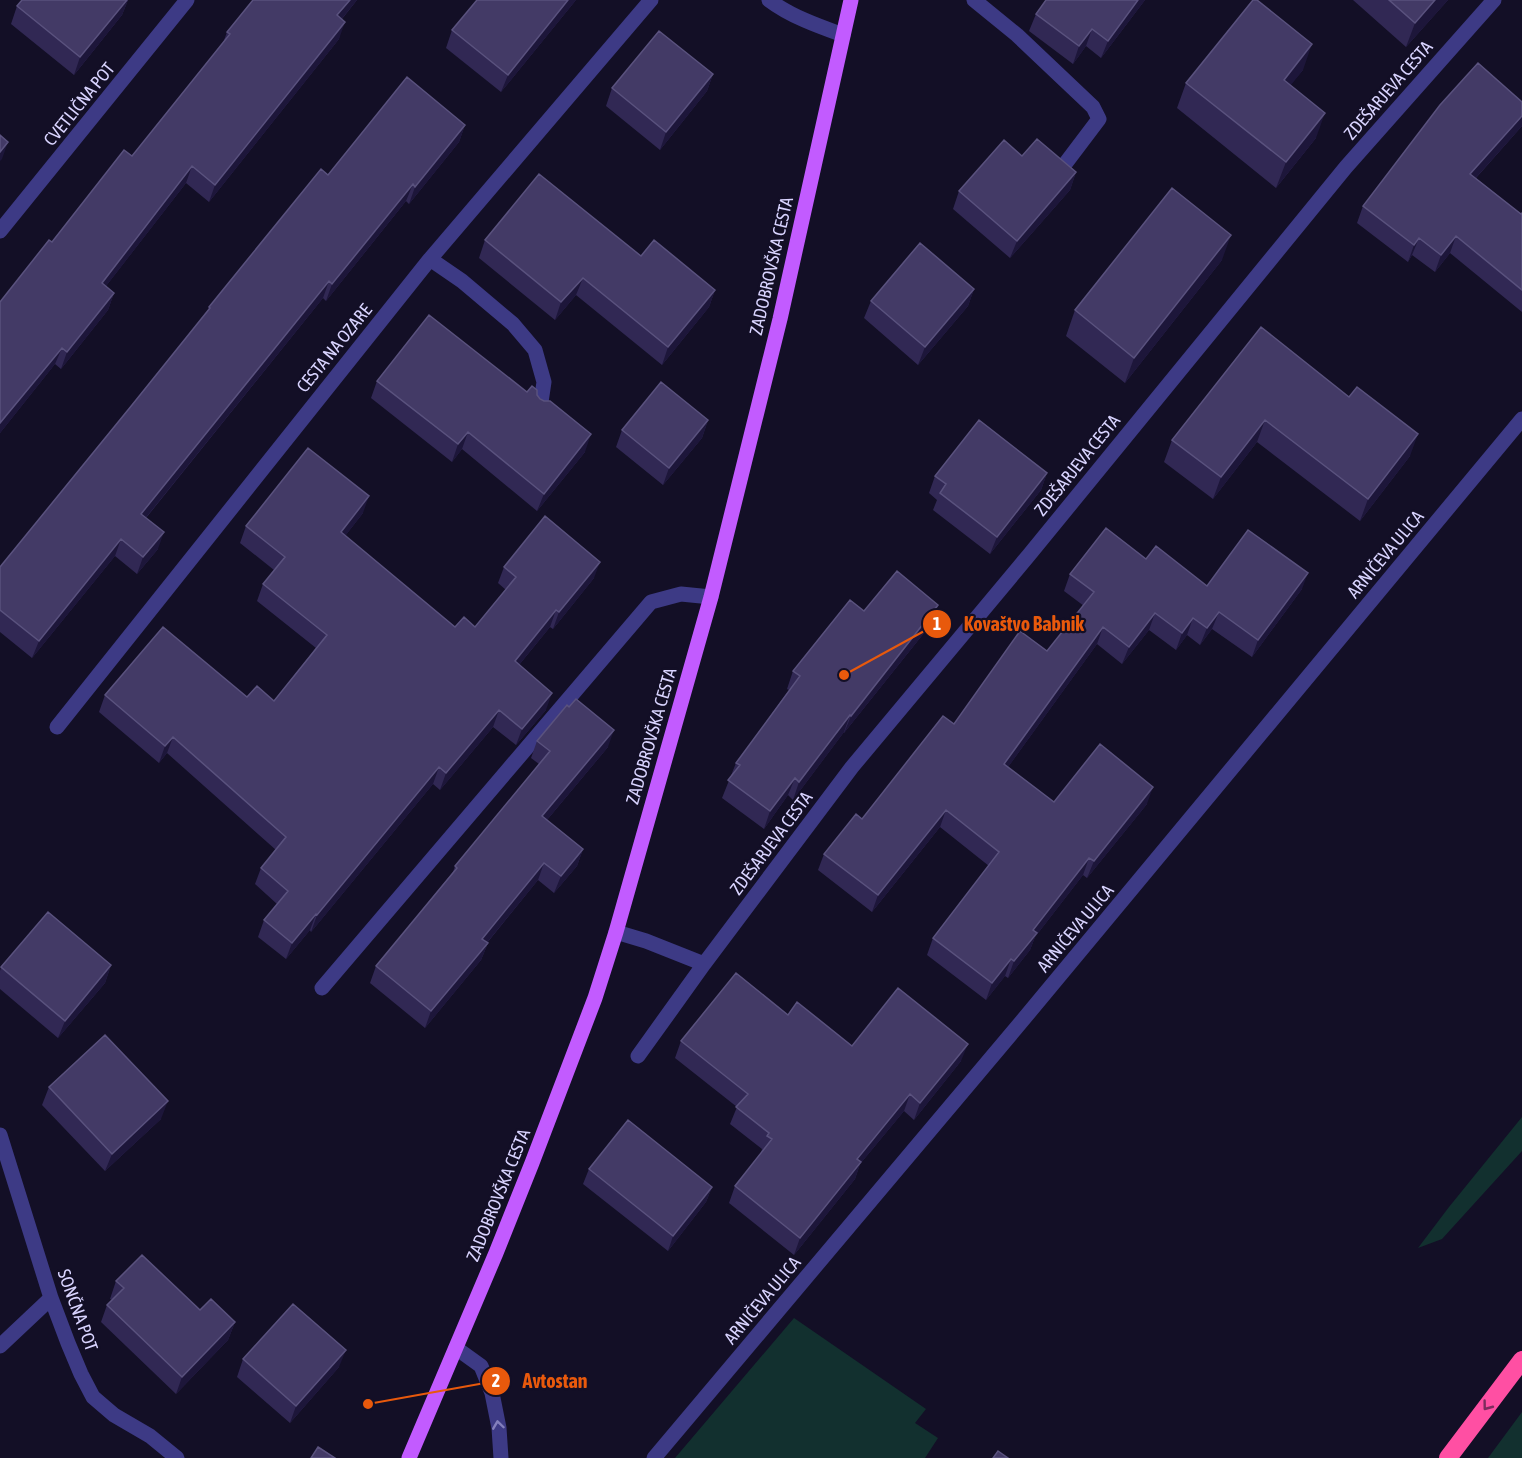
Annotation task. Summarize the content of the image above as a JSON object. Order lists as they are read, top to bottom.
{
  "streets": {
    "main road": ["ZADOBROVŠKA CESTA"],
    "street": [
      "ZDEŠARJEVA CESTA",
      "CVETLIČNA POT",
      "CESTA NA OZARE",
      "ARNIČEVA ULICA",
      "SONČNA POT"
    ]
  },
  "places": ["Kovaštvo Babnik", "Avtostan"]
}
